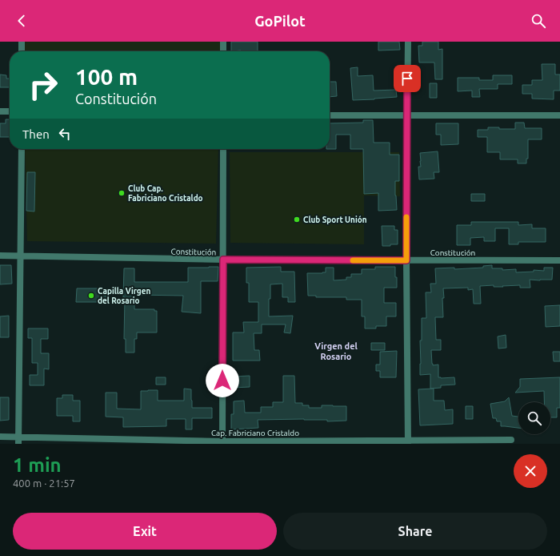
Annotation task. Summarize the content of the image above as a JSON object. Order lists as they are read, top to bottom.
{
  "streets": {
    "street": ["Constitución", "Cap. Fabriciano Cristaldo"]
  },
  "districts": ["Virgen del Rosario"],
  "places": ["Club Cap. Fabriciano Cristaldo", "Club Sport Unión", "Capilla Virgen del Rosario"],
  "page": {
    "header": "GoPilot",
    "turn": ["100 m", "Constitución"],
    "then": "Then",
    "heading": ["1 min", "400 m · 21:57"],
    "buttons": ["Exit", "Share"]
  }
}
